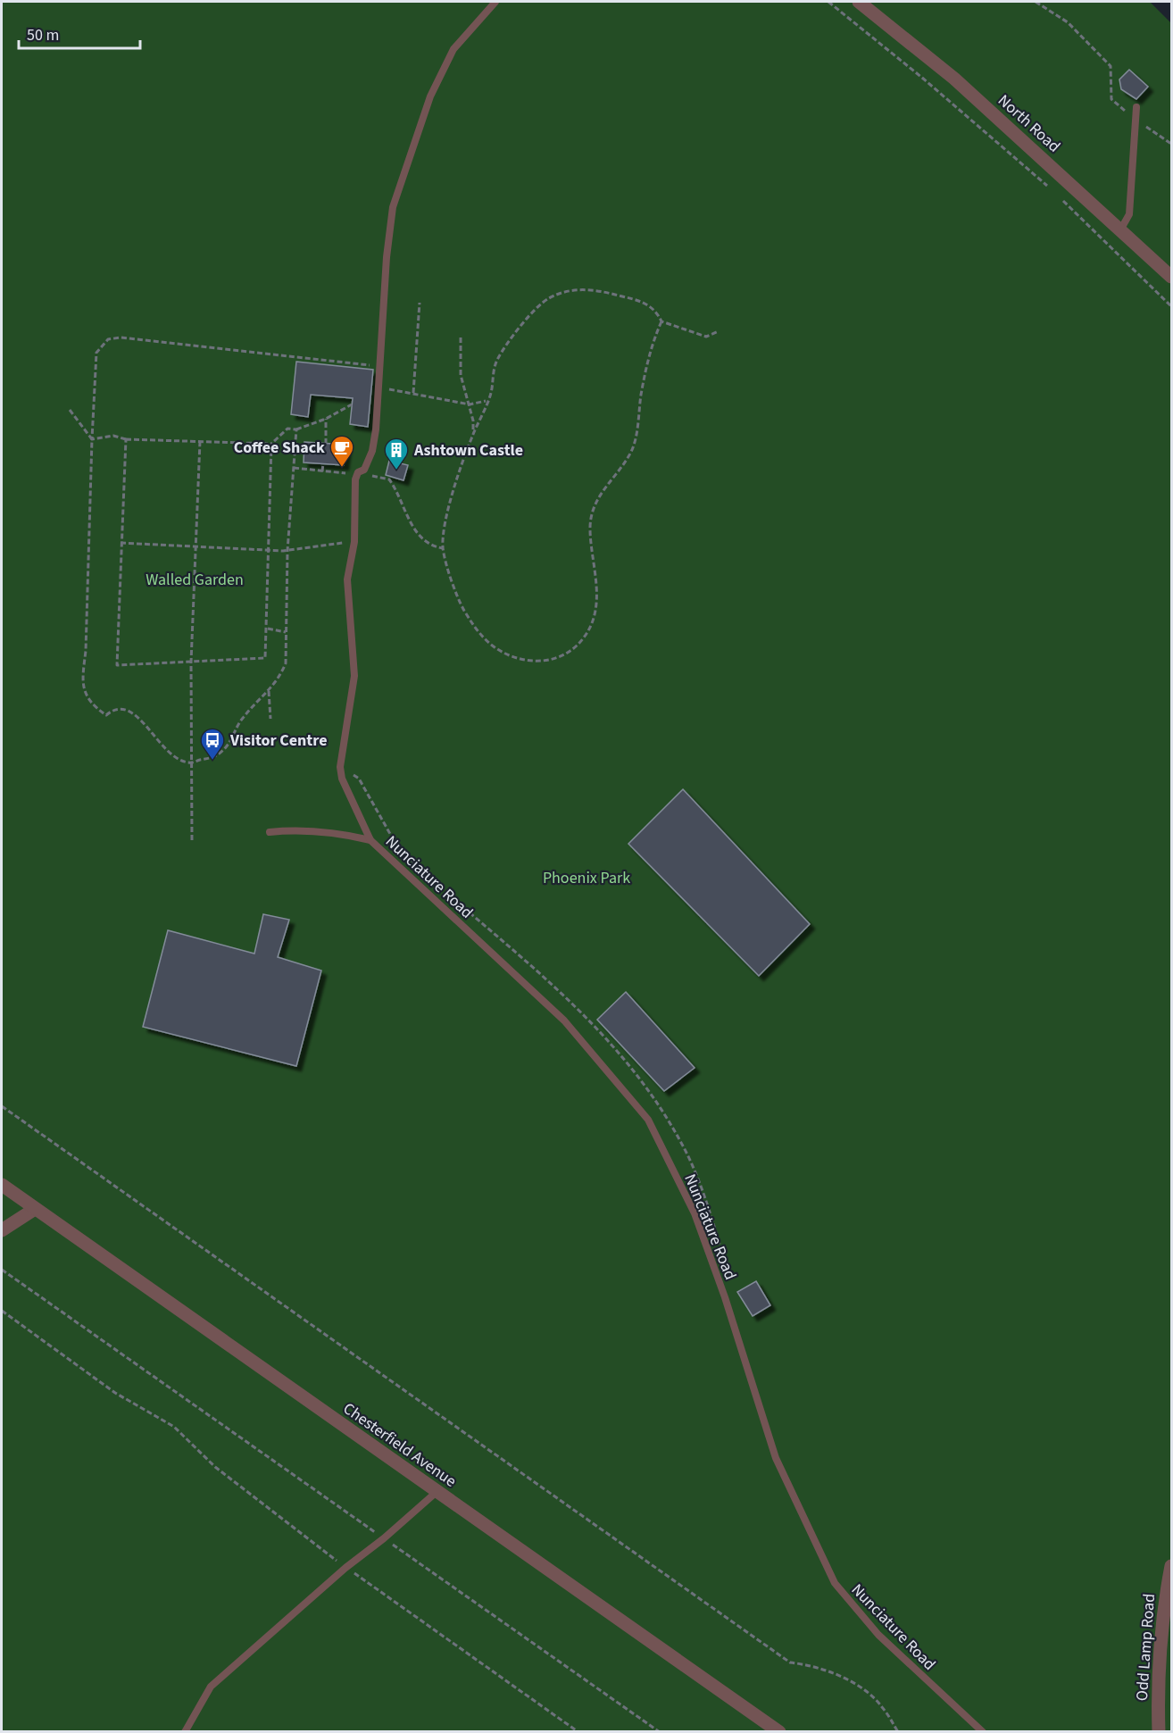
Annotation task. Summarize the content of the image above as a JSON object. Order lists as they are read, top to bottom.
{
  "streets": {
    "street": ["North Road", "Chesterfield Avenue", "Odd Lamp Road"],
    "lane": ["Nunciature Road"]
  },
  "parks": ["Walled Garden", "Phoenix Park"],
  "places": {
    "cafe": ["Coffee Shack"],
    "building": ["Ashtown Castle"],
    "bus stop": ["Visitor Centre"]
  },
  "scale_bar": "50 m"
}
